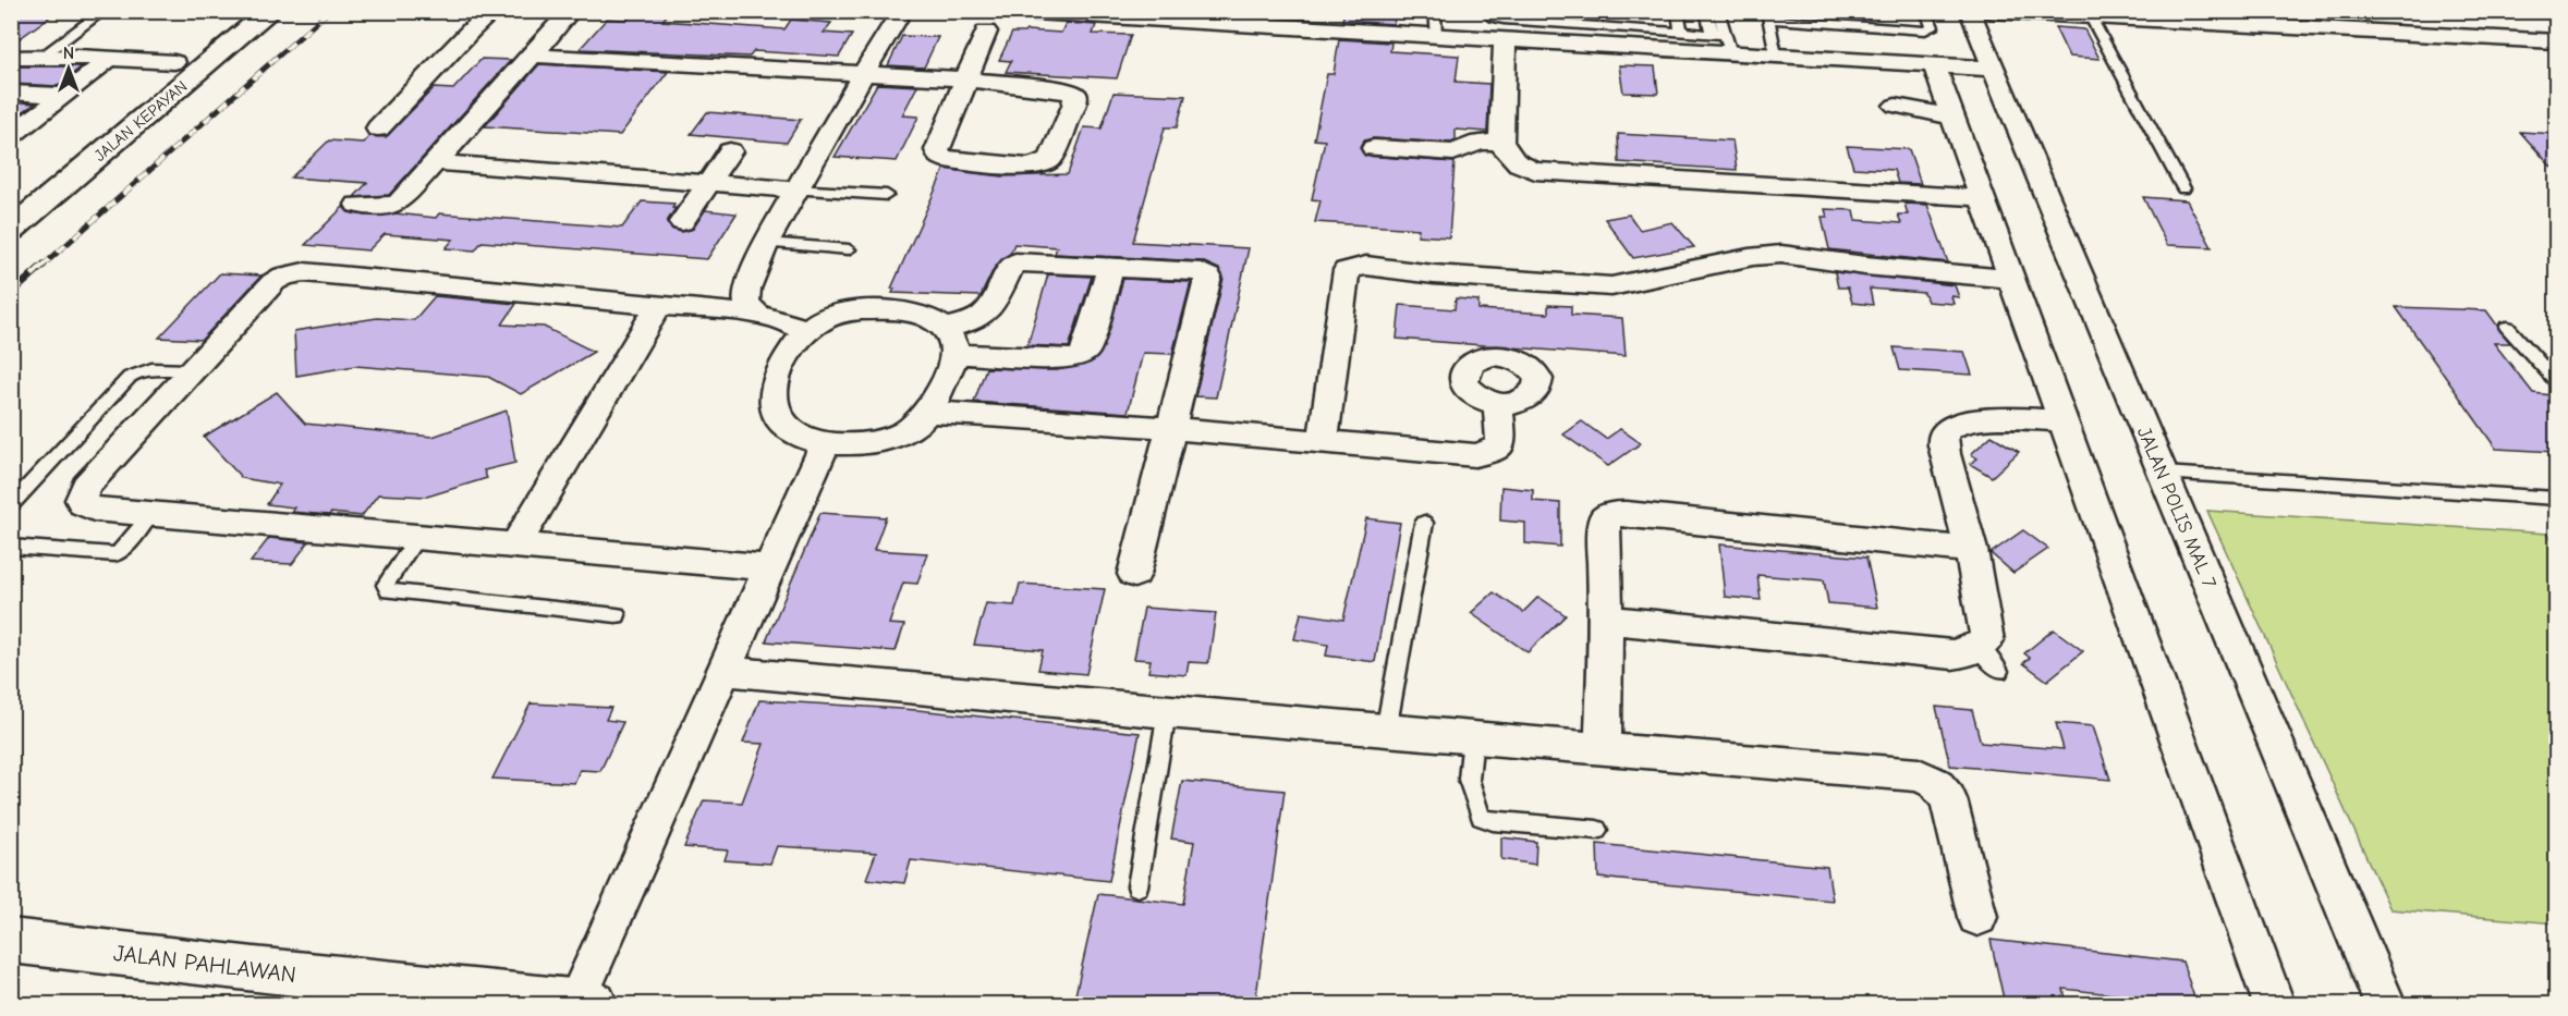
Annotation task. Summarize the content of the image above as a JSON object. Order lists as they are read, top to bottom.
{
  "streets": {
    "main road": ["JALAN KEPAYAN", "JALAN PAHLAWAN"],
    "street": ["JALAN POLIS MAL 7"]
  },
  "north": "top"
}
